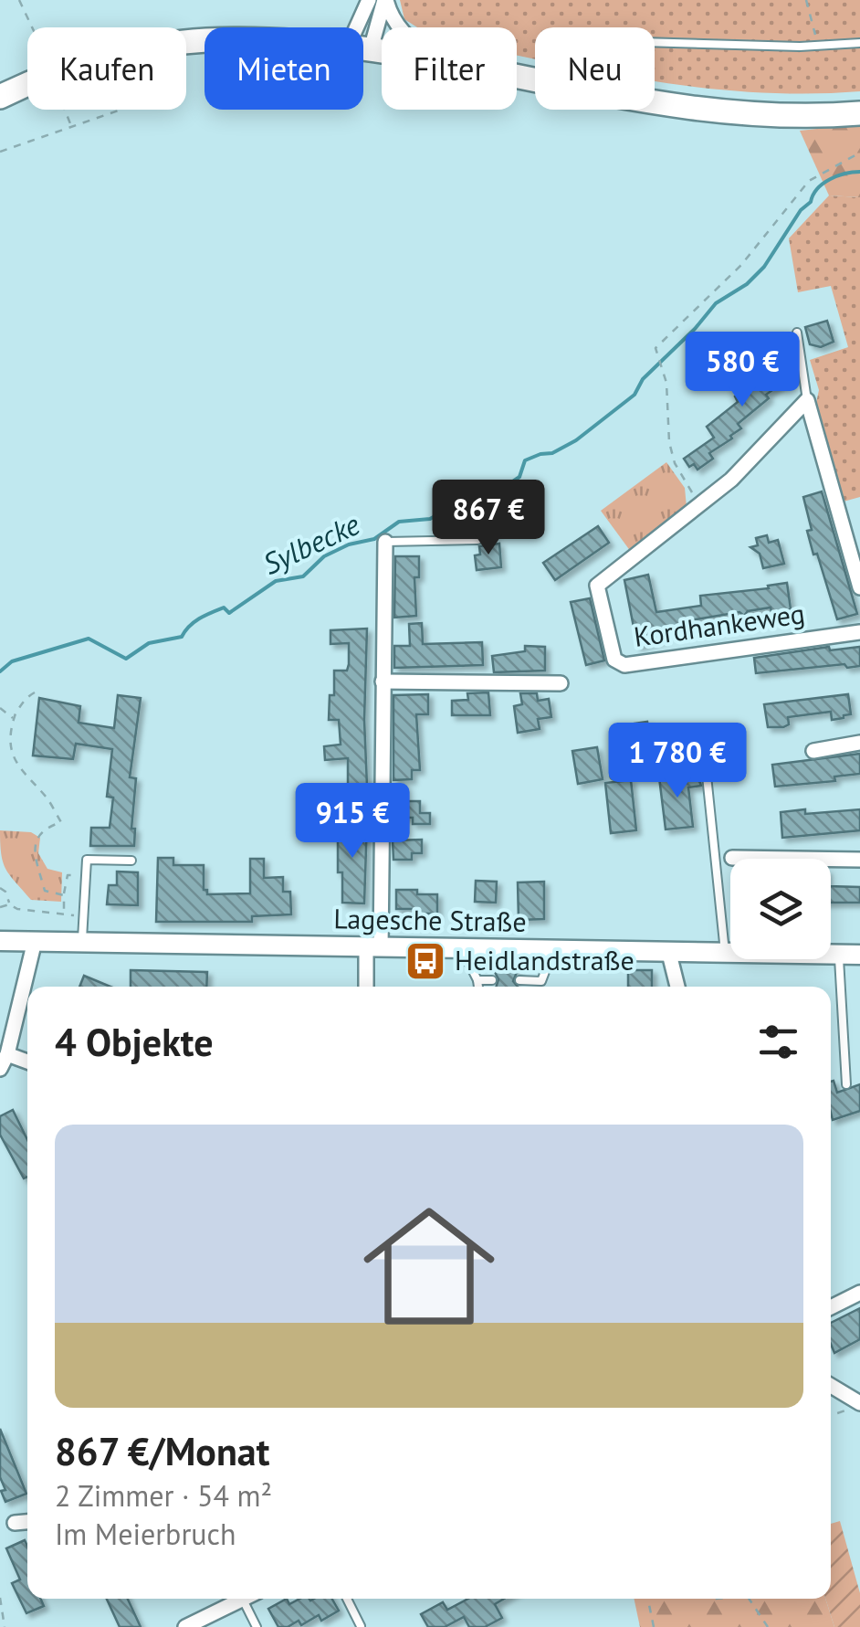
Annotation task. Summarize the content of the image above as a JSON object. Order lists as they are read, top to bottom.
{
  "streets": {
    "street": ["Kordhankeweg", "Lagesche Straße"]
  },
  "water": ["Sylbecke"],
  "places": {
    "bus stop": ["Heidlandstraße"]
  },
  "page": {
    "chip": [
      "Kaufen",
      "Mieten",
      "Filter",
      "Neu"
    ],
    "price": [
      "580 €",
      "867 €",
      "1 780 €",
      "915 €"
    ],
    "heading": "4 Objekte",
    "list": [
      {
        "name": "867 €/Monat",
        "note": "2 Zimmer · 54 m² · Im Meierbruch"
      }
    ]
  }
}
